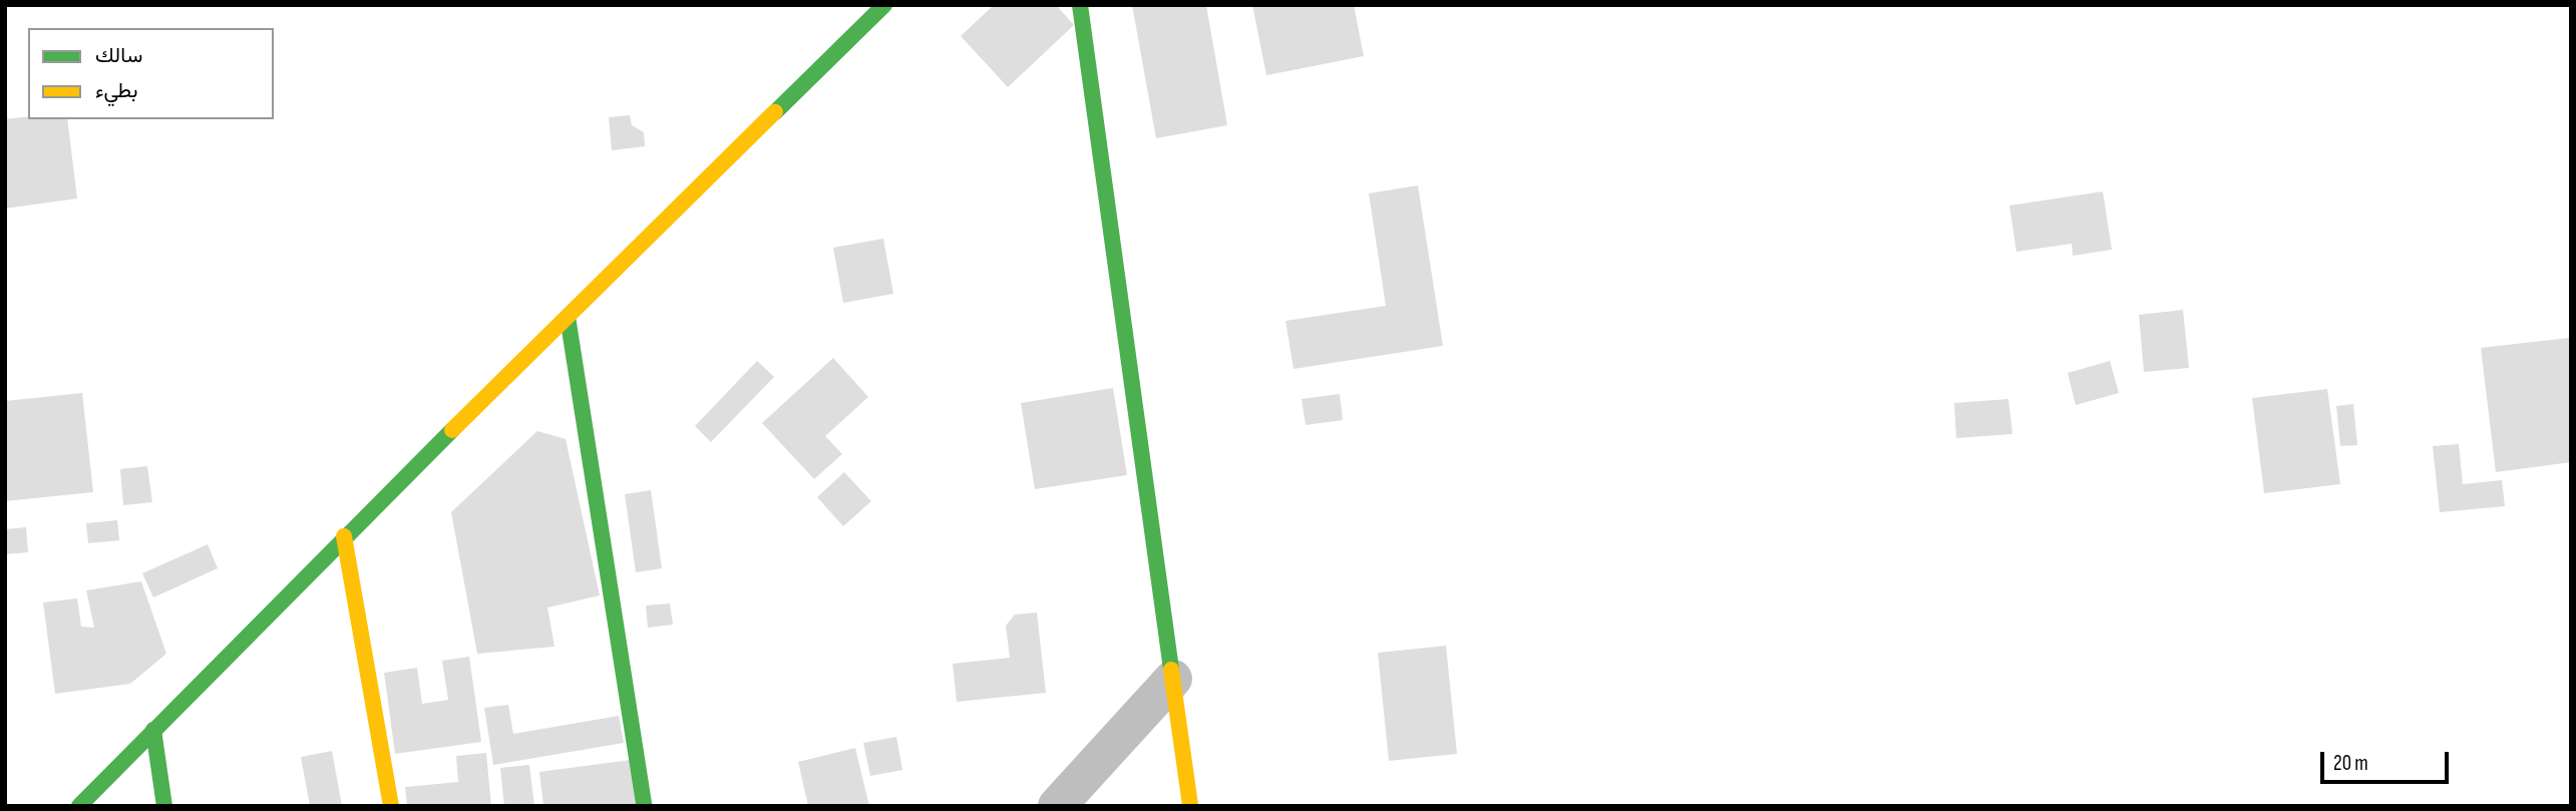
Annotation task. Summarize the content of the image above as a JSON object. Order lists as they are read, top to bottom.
{
  "legend": ["سالك", "بطيء"],
  "scale_bar": "20 m"
}
